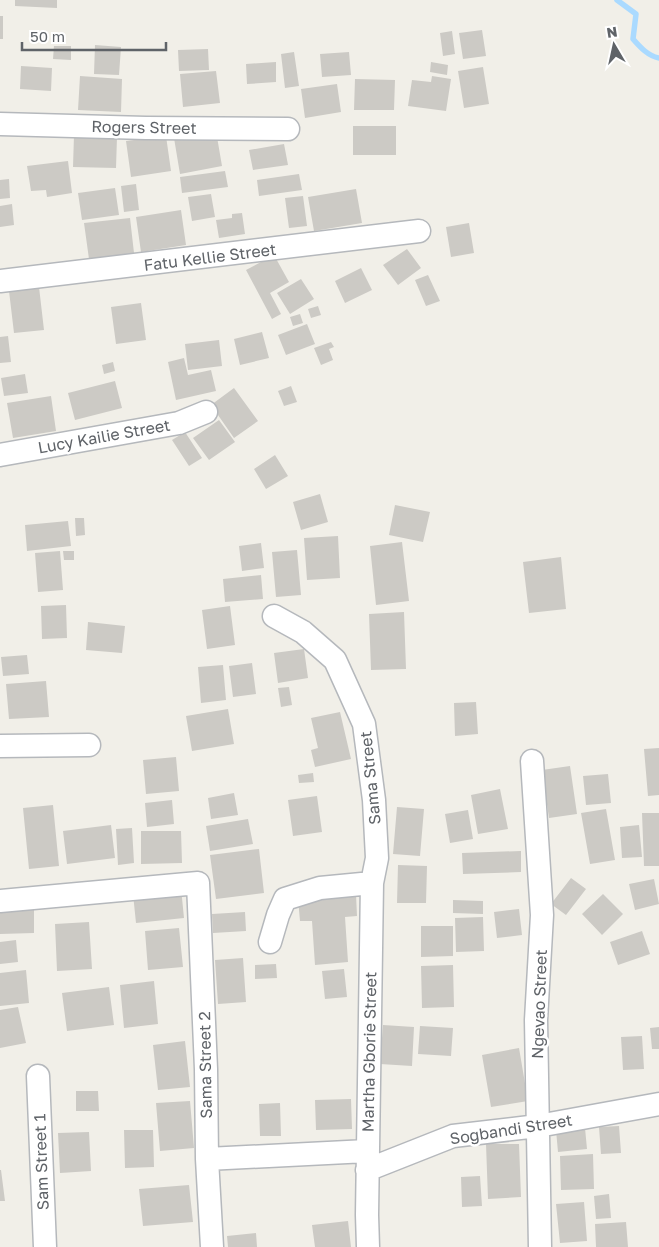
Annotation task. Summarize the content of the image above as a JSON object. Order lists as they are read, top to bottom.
{
  "streets": {
    "street": [
      "Rogers Street",
      "Fatu Kellie Street",
      "Lucy Kailie Street",
      "Sama Street",
      "Ngevao Street",
      "Martha Gborie Street",
      "Sama Street 2",
      "Sogbandi Street",
      "Sam Street 1"
    ]
  },
  "crossings": [
    ["Sama Street", "Martha Gborie Street"],
    ["Ngevao Street", "Sogbandi Street"],
    ["Martha Gborie Street", "Sogbandi Street"],
    ["Sama Street 2", "Sogbandi Street"]
  ],
  "scale_bar": "50 m",
  "north": "top"
}
